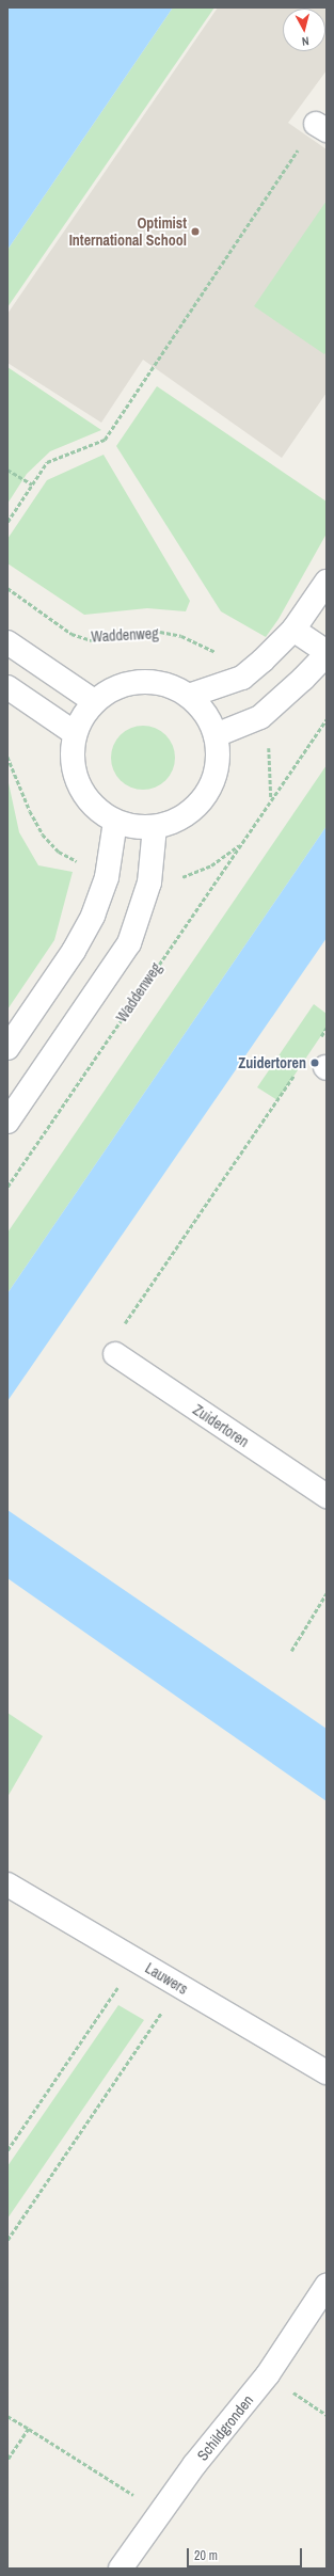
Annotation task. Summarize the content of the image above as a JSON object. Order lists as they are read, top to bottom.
{
  "streets": {
    "street": ["Zuidertoren", "Lauwers", "Schildgronden"],
    "path": ["Waddenweg"]
  },
  "places": ["Optimist International School", "Zuidertoren"],
  "scale_bar": "20 m",
  "north": "bottom"
}
